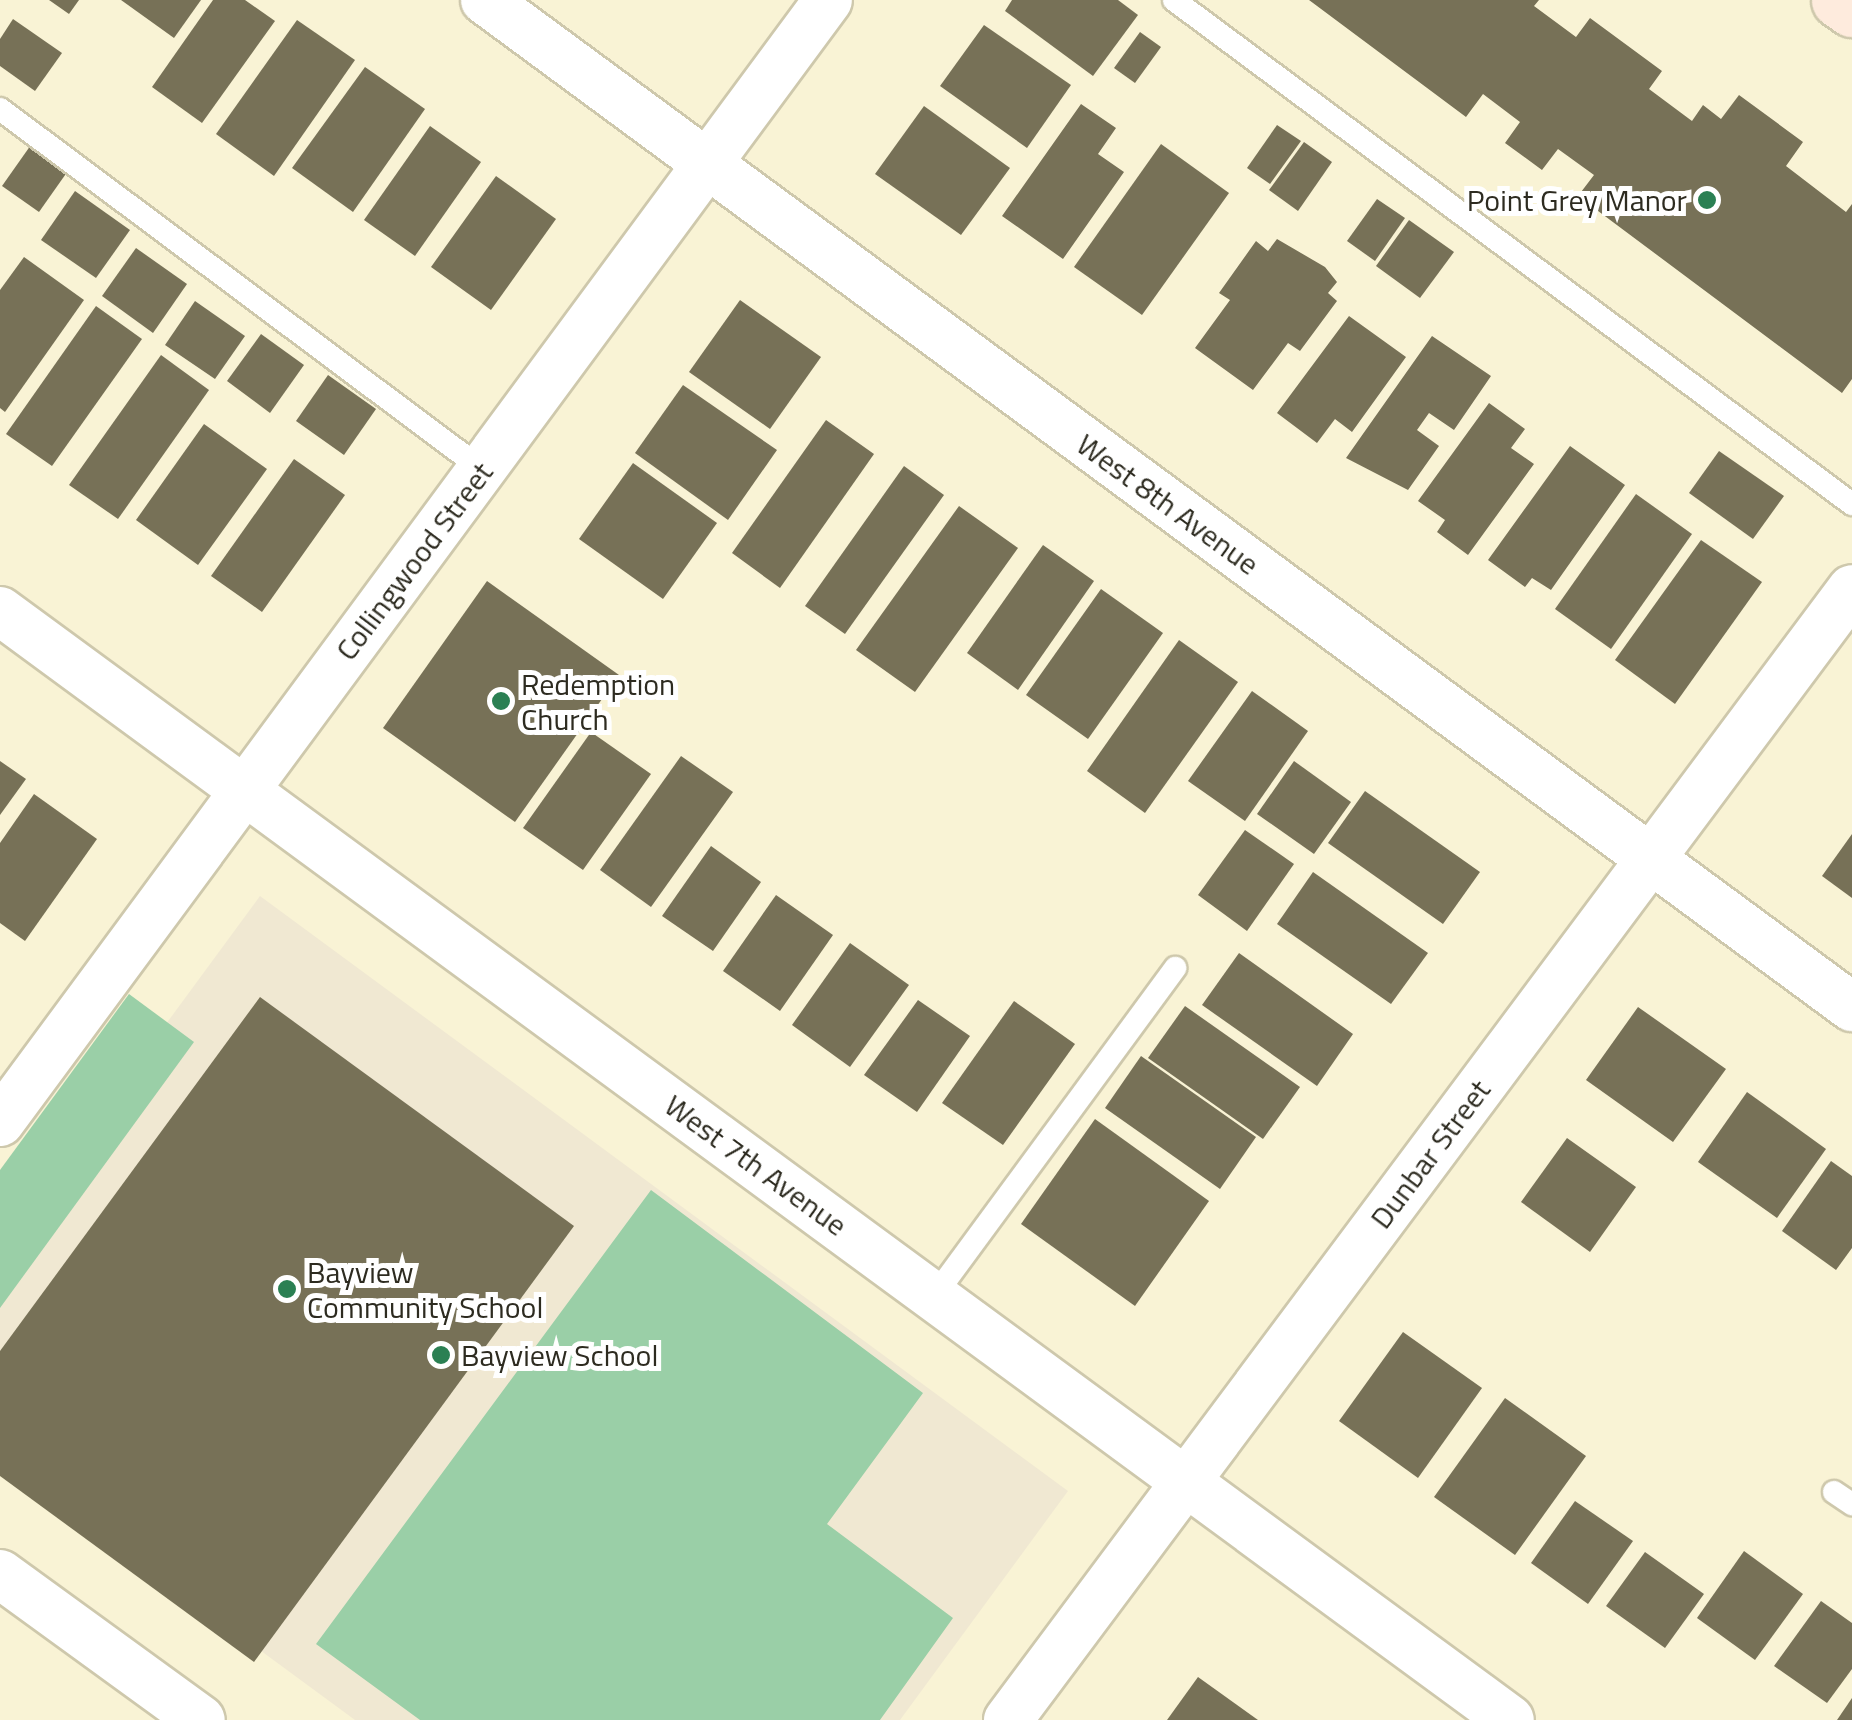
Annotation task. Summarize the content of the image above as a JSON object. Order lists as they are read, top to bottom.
{
  "streets": {
    "street": [
      "West 8th Avenue",
      "Collingwood Street",
      "Dunbar Street",
      "West 7th Avenue"
    ]
  },
  "crossings": [
    ["West 8th Avenue", "Collingwood Street"],
    ["West 8th Avenue", "Dunbar Street"],
    ["Collingwood Street", "West 7th Avenue"],
    ["Dunbar Street", "West 7th Avenue"]
  ],
  "places": [
    "Point Grey Manor",
    "Redemption Church",
    "Bayview Community School",
    "Bayview School"
  ]
}
